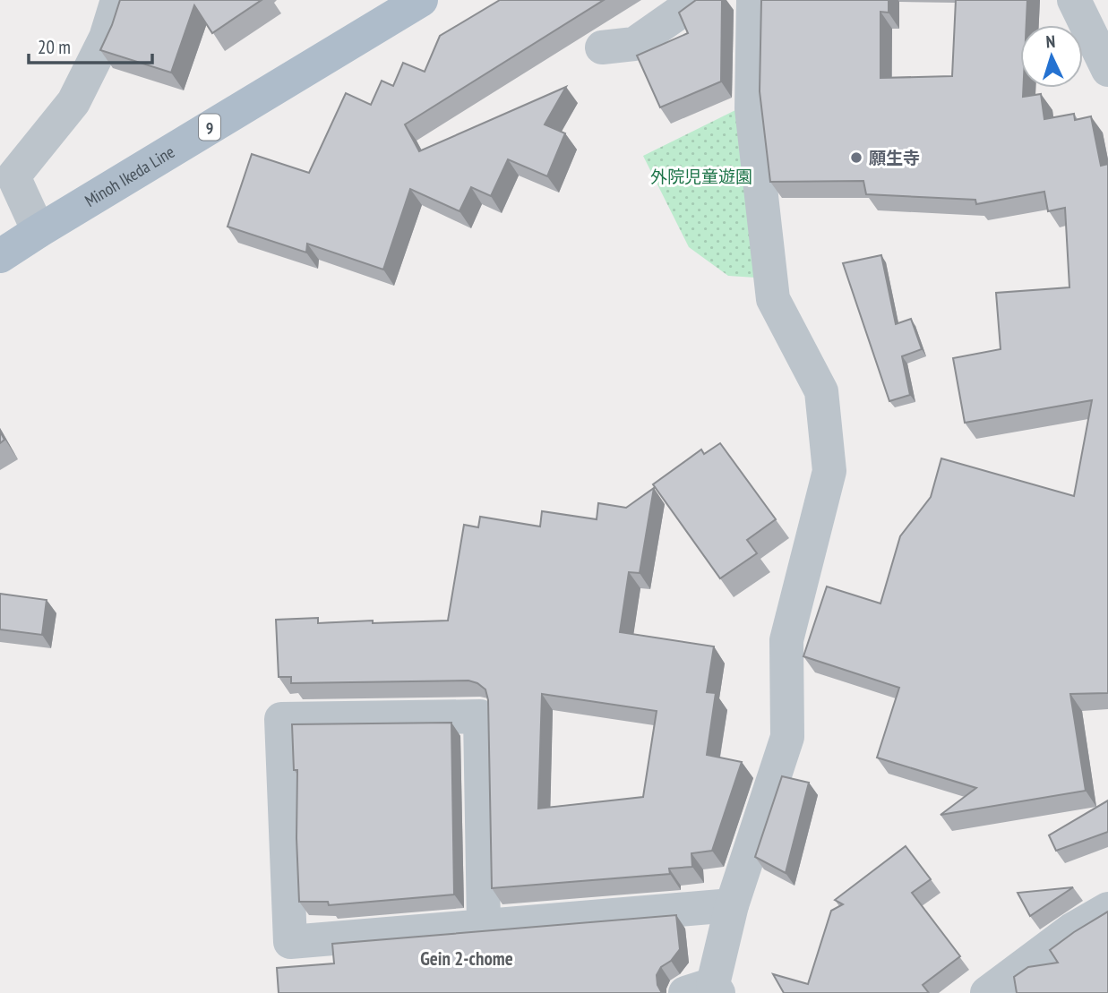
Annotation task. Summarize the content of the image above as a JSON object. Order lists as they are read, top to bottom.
{
  "streets": {
    "main road": ["9", "Minoh Ikeda Line"]
  },
  "districts": ["Gein 2-chome"],
  "parks": ["外院児童遊園"],
  "places": ["願生寺"],
  "scale_bar": "20 m",
  "north": "top"
}
